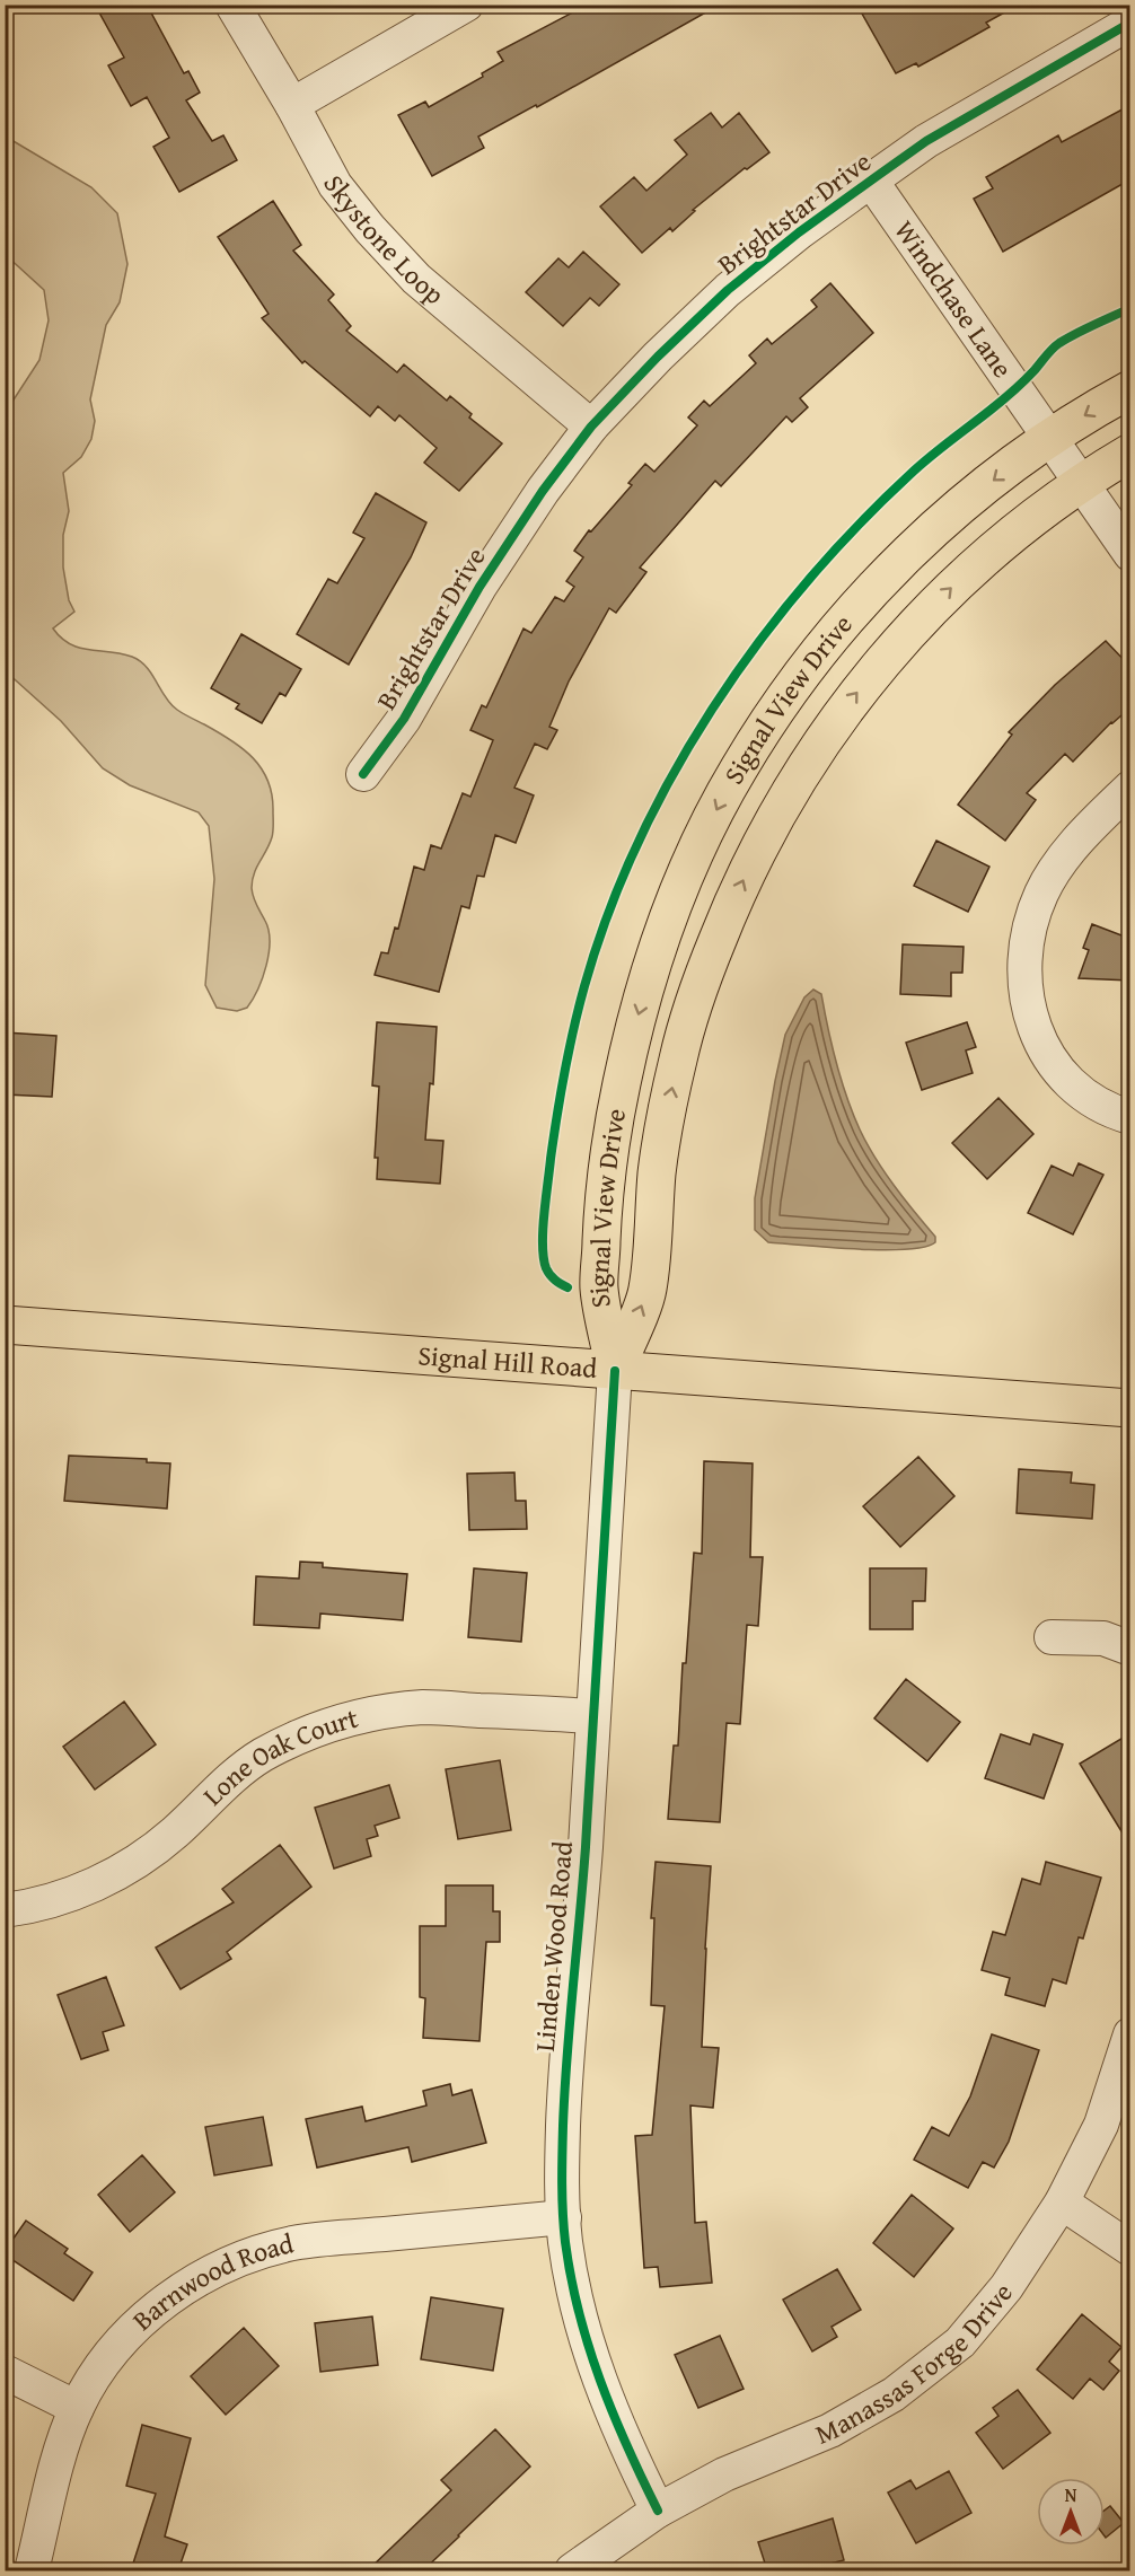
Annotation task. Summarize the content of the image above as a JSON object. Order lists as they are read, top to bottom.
{
  "streets": {
    "main road": ["Signal View Drive", "Signal Hill Road"],
    "street": [
      "Brightstar Drive",
      "Skystone Loop",
      "Windchase Lane",
      "Lone Oak Court",
      "Linden Wood Road",
      "Barnwood Road",
      "Manassas Forge Drive"
    ]
  },
  "crossings": [
    ["Brightstar Drive", "Skystone Loop"],
    ["Brightstar Drive", "Windchase Lane"],
    ["Windchase Lane", "Signal View Drive"],
    ["Signal View Drive", "Signal Hill Road"],
    ["Signal View Drive", "Linden Wood Road"],
    ["Signal Hill Road", "Linden Wood Road"],
    ["Lone Oak Court", "Linden Wood Road"],
    ["Linden Wood Road", "Barnwood Road"],
    ["Linden Wood Road", "Manassas Forge Drive"]
  ],
  "north": "top"
}
